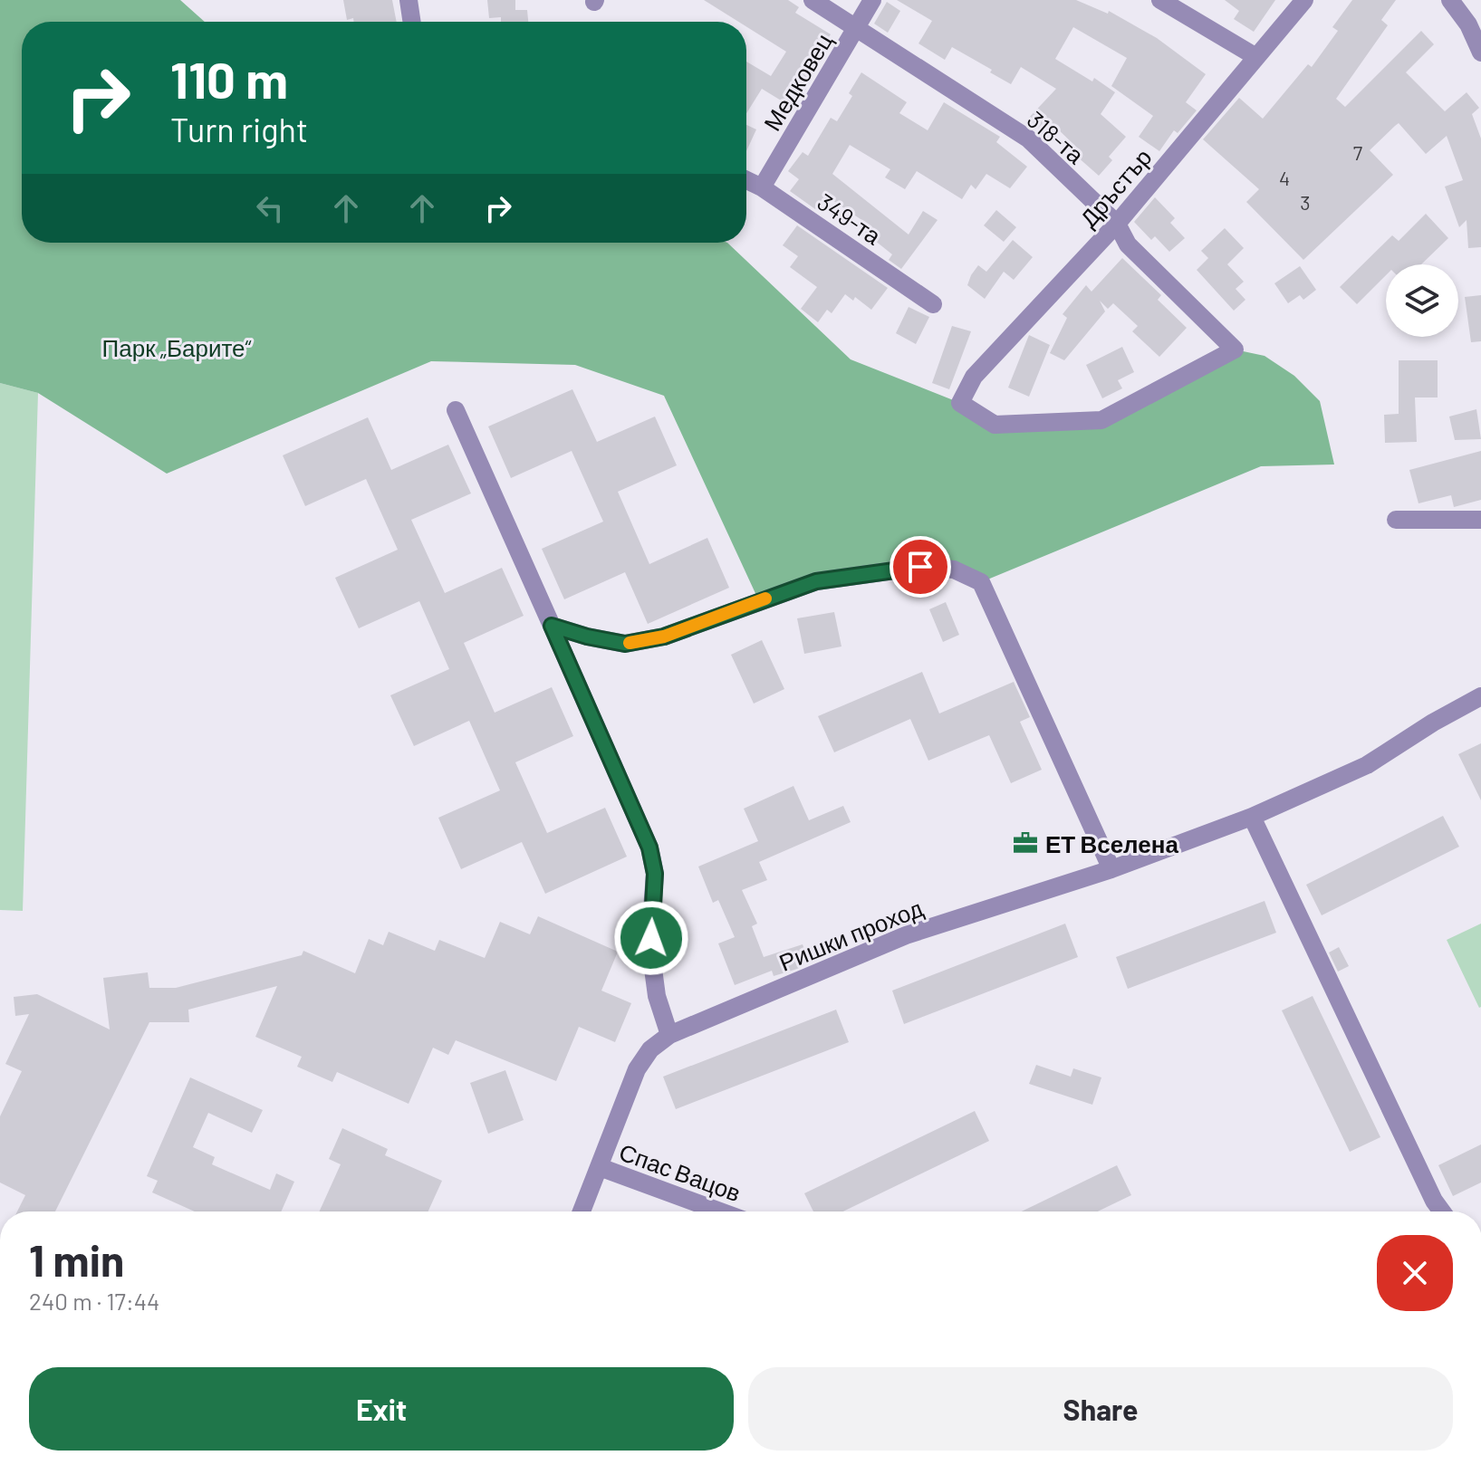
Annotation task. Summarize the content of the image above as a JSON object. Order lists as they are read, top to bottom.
{
  "streets": {
    "street": [
      "Медковец",
      "318-та",
      "Дръстър",
      "349-та",
      "Ришки проход",
      "Спас Вацов"
    ]
  },
  "crossings": [
    ["Медковец", "318-та"],
    ["Медковец", "349-та"],
    ["318-та", "Дръстър"],
    ["Ришки проход", "Спас Вацов"]
  ],
  "parks": ["Парк „Барите“"],
  "places": {
    "office": ["ЕТ Вселена"]
  },
  "house_numbers": ["7", "4", "3"],
  "page": {
    "turn": ["110 m", "Turn right"],
    "heading": ["1 min", "240 m · 17:44"],
    "buttons": ["Exit", "Share"]
  }
}
